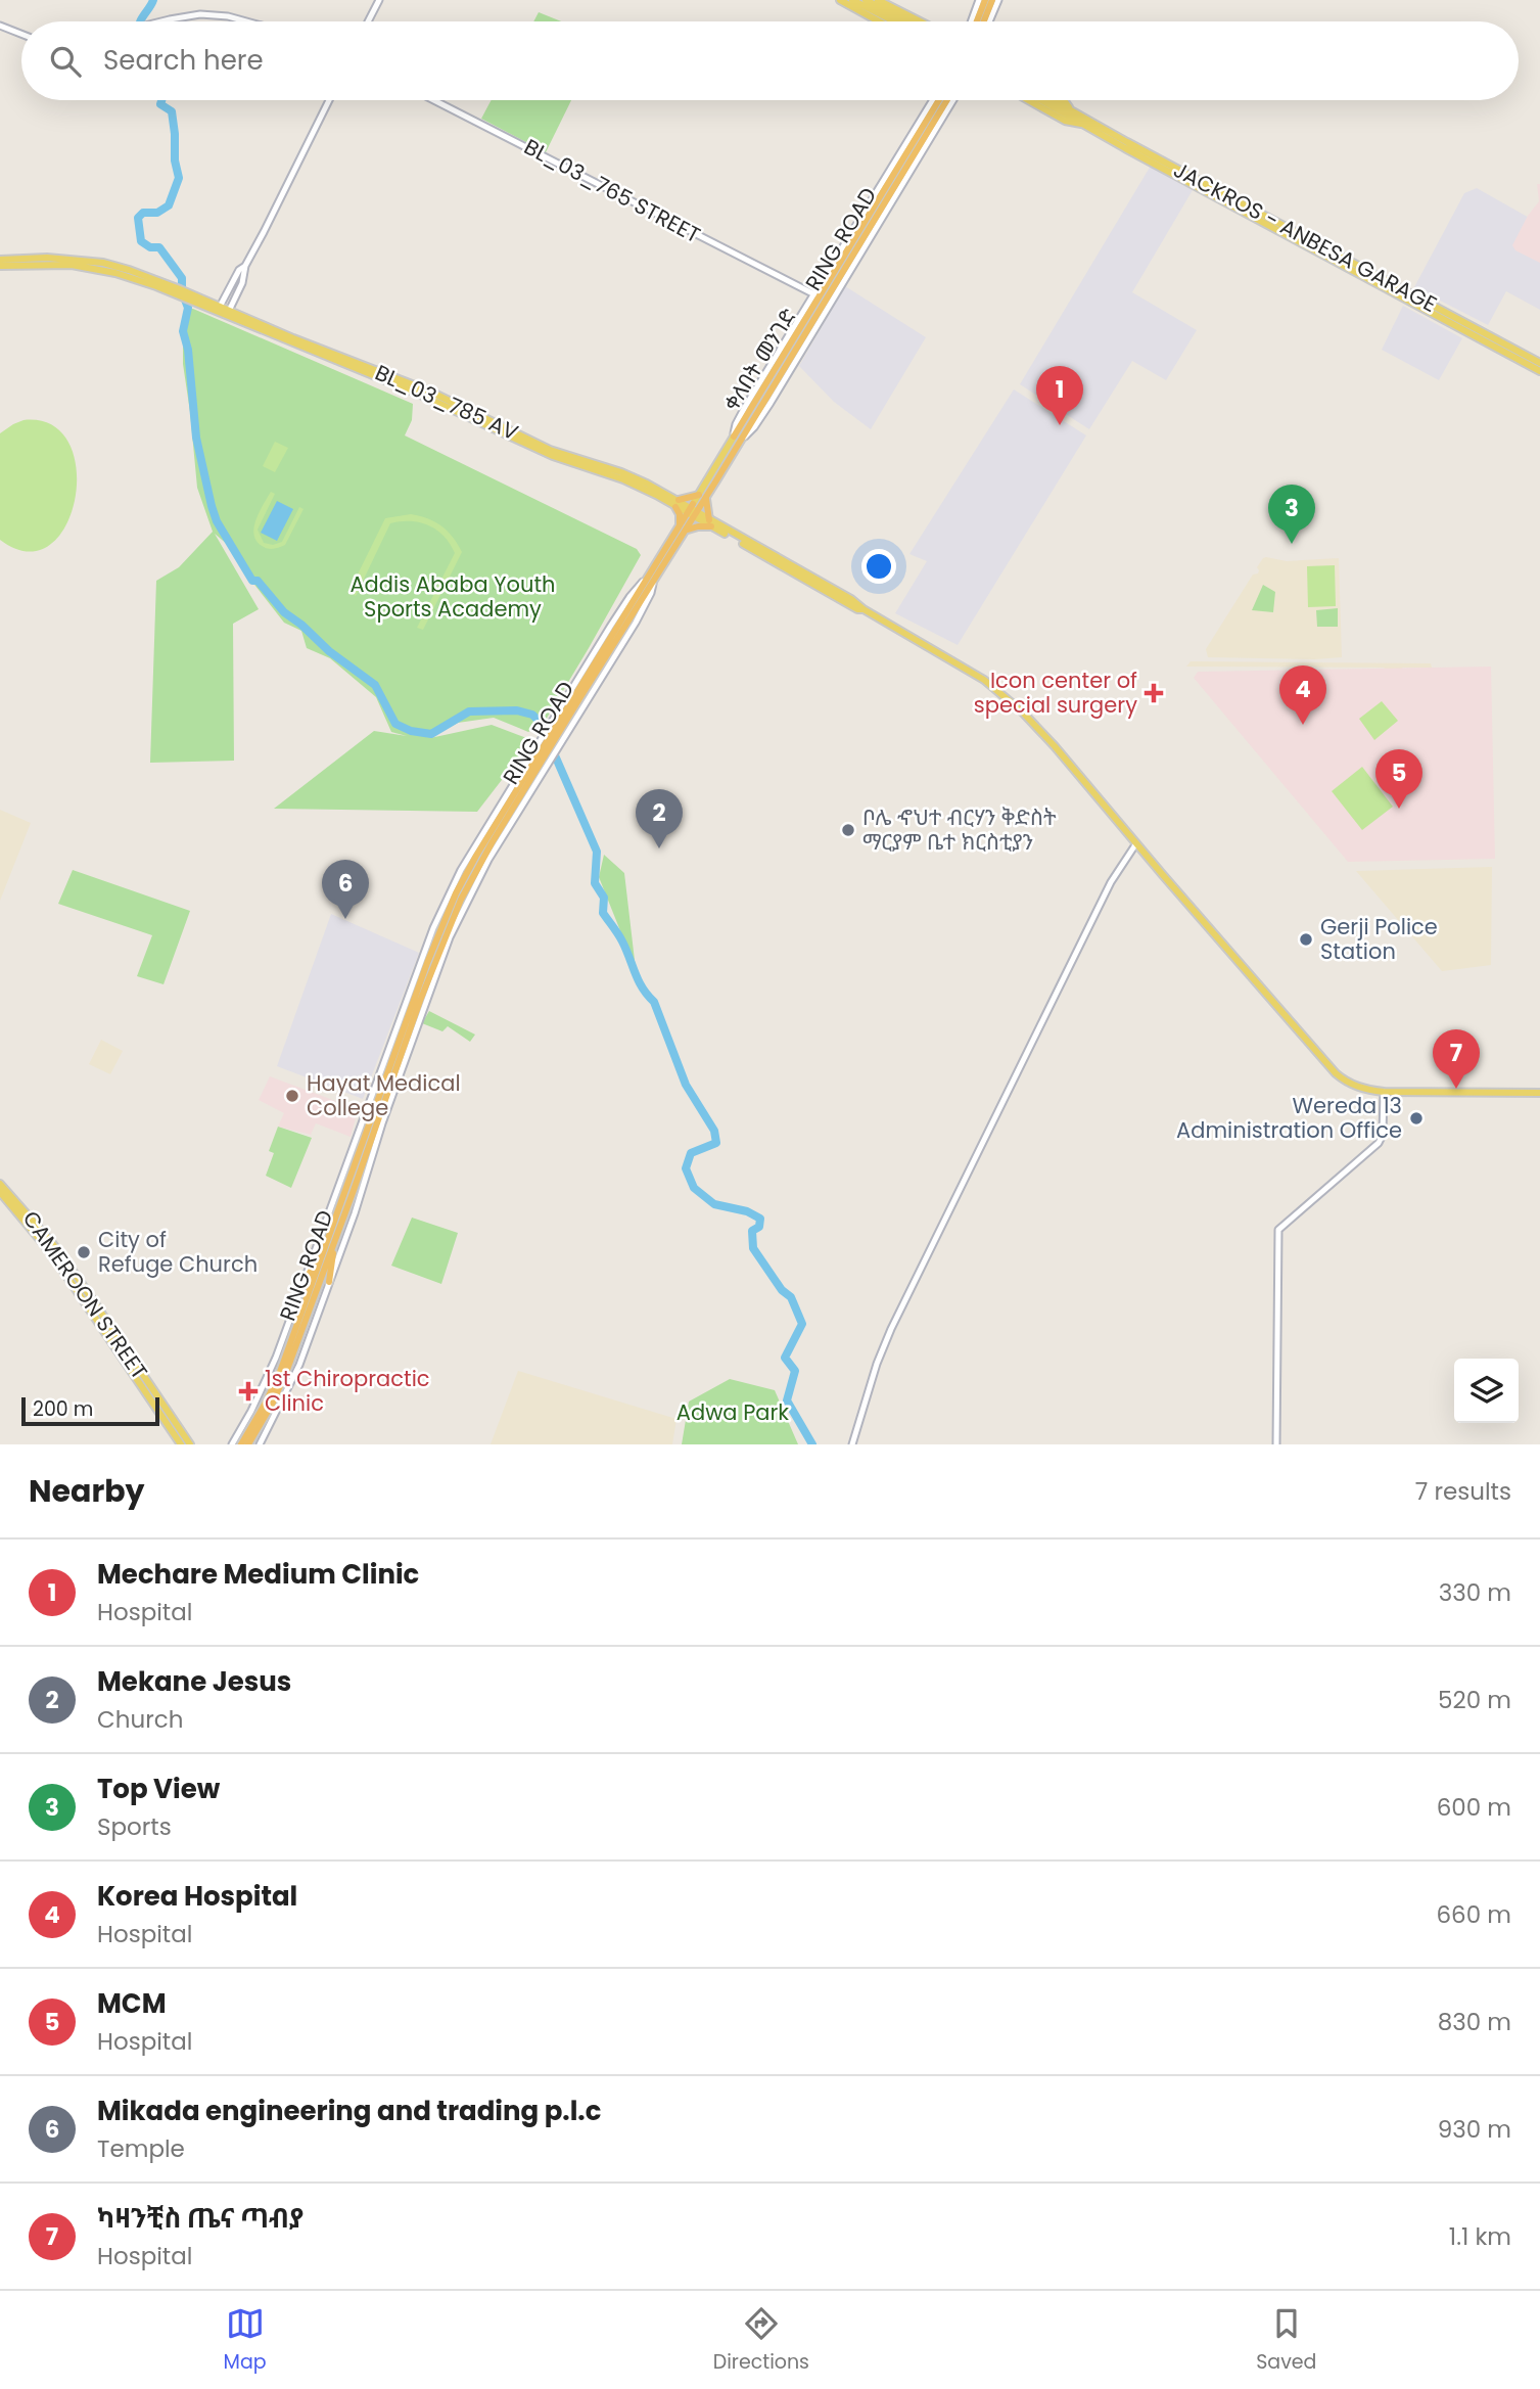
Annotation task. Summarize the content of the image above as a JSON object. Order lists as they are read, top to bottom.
{
  "streets": {
    "highway": ["RING ROAD", "ቀለበት መንገድ"],
    "main road": ["JACKROS - ANBESA GARAGE", "BL_03_785 AV", "CAMEROON STREET"],
    "street": ["BL_03_765 STREET"]
  },
  "crossings": [
    ["RING ROAD", "ቀለበት መንገድ"],
    ["RING ROAD", "BL_03_785 AV"],
    ["ቀለበት መንገድ", "BL_03_785 AV"]
  ],
  "parks": ["Addis Ababa Youth Sports Academy", "Adwa Park"],
  "places": {
    "health": ["Icon center of special surgery", "1st Chiropractic Clinic"],
    "other": [
      "ቦሌ ኆህተ ብርሃን ቅድስት ማርያም ቤተ ክርስቲያን",
      "Gerji Police Station",
      "Hayat Medical College",
      "Wereda 13 Administration Office",
      "City of Refuge Church"
    ]
  },
  "scale_bar": "200 m",
  "page": {
    "search": "Search here",
    "pins": [
      "1",
      "3",
      "4",
      "5",
      "2",
      "6",
      "7"
    ],
    "scale": "200 m",
    "heading": ["Nearby", "7 results"],
    "list": [
      {
        "mark": "1",
        "name": "Mechare Medium Clinic",
        "note": "Hospital",
        "value": "330 m"
      },
      {
        "mark": "2",
        "name": "Mekane Jesus",
        "note": "Church",
        "value": "520 m"
      },
      {
        "mark": "3",
        "name": "Top View",
        "note": "Sports",
        "value": "600 m"
      },
      {
        "mark": "4",
        "name": "Korea Hospital",
        "note": "Hospital",
        "value": "660 m"
      },
      {
        "mark": "5",
        "name": "MCM",
        "note": "Hospital",
        "value": "830 m"
      },
      {
        "mark": "6",
        "name": "Mikada engineering and trading p.l.c",
        "note": "Temple",
        "value": "930 m"
      },
      {
        "mark": "7",
        "name": "ካዛንቺስ ጤና ጣብያ",
        "note": "Hospital",
        "value": "1.1 km"
      }
    ],
    "nav": ["Map", "Directions", "Saved"]
  }
}
